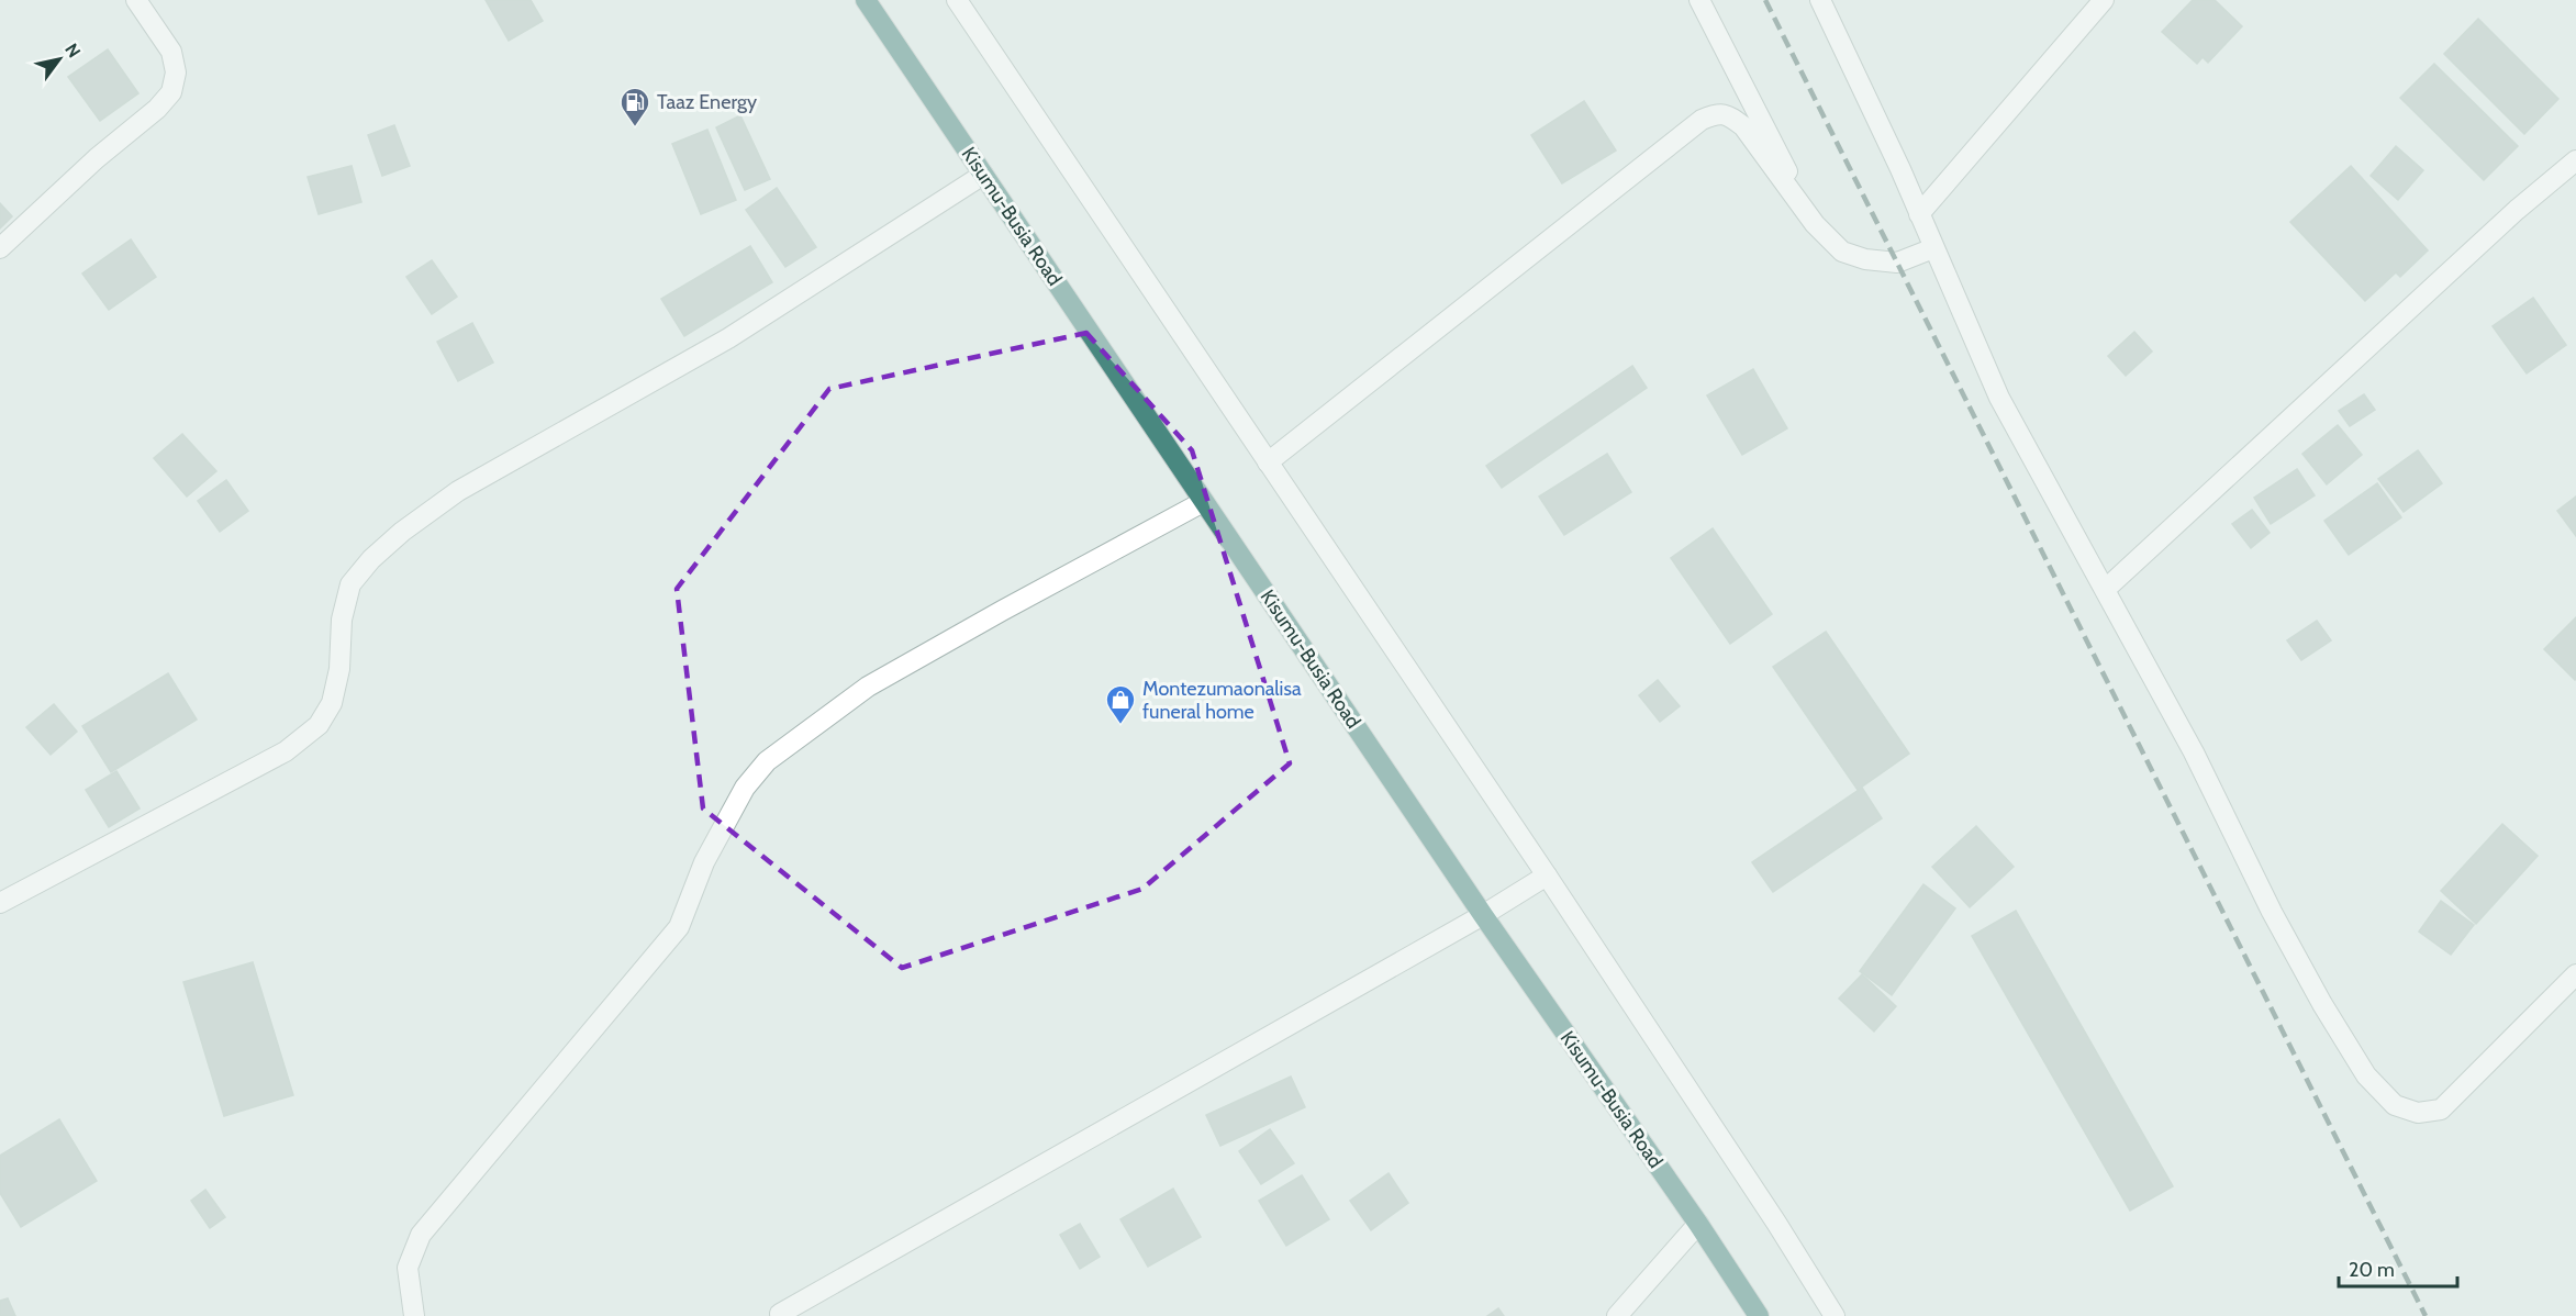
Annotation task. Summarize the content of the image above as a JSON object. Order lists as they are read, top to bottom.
{
  "streets": {
    "highway": ["Kisumu-Busia Road"]
  },
  "places": {
    "fuel station": ["Taaz Energy"],
    "shop": ["Montezumaonalisa funeral home"]
  },
  "scale_bar": "20 m",
  "north": "top right"
}
